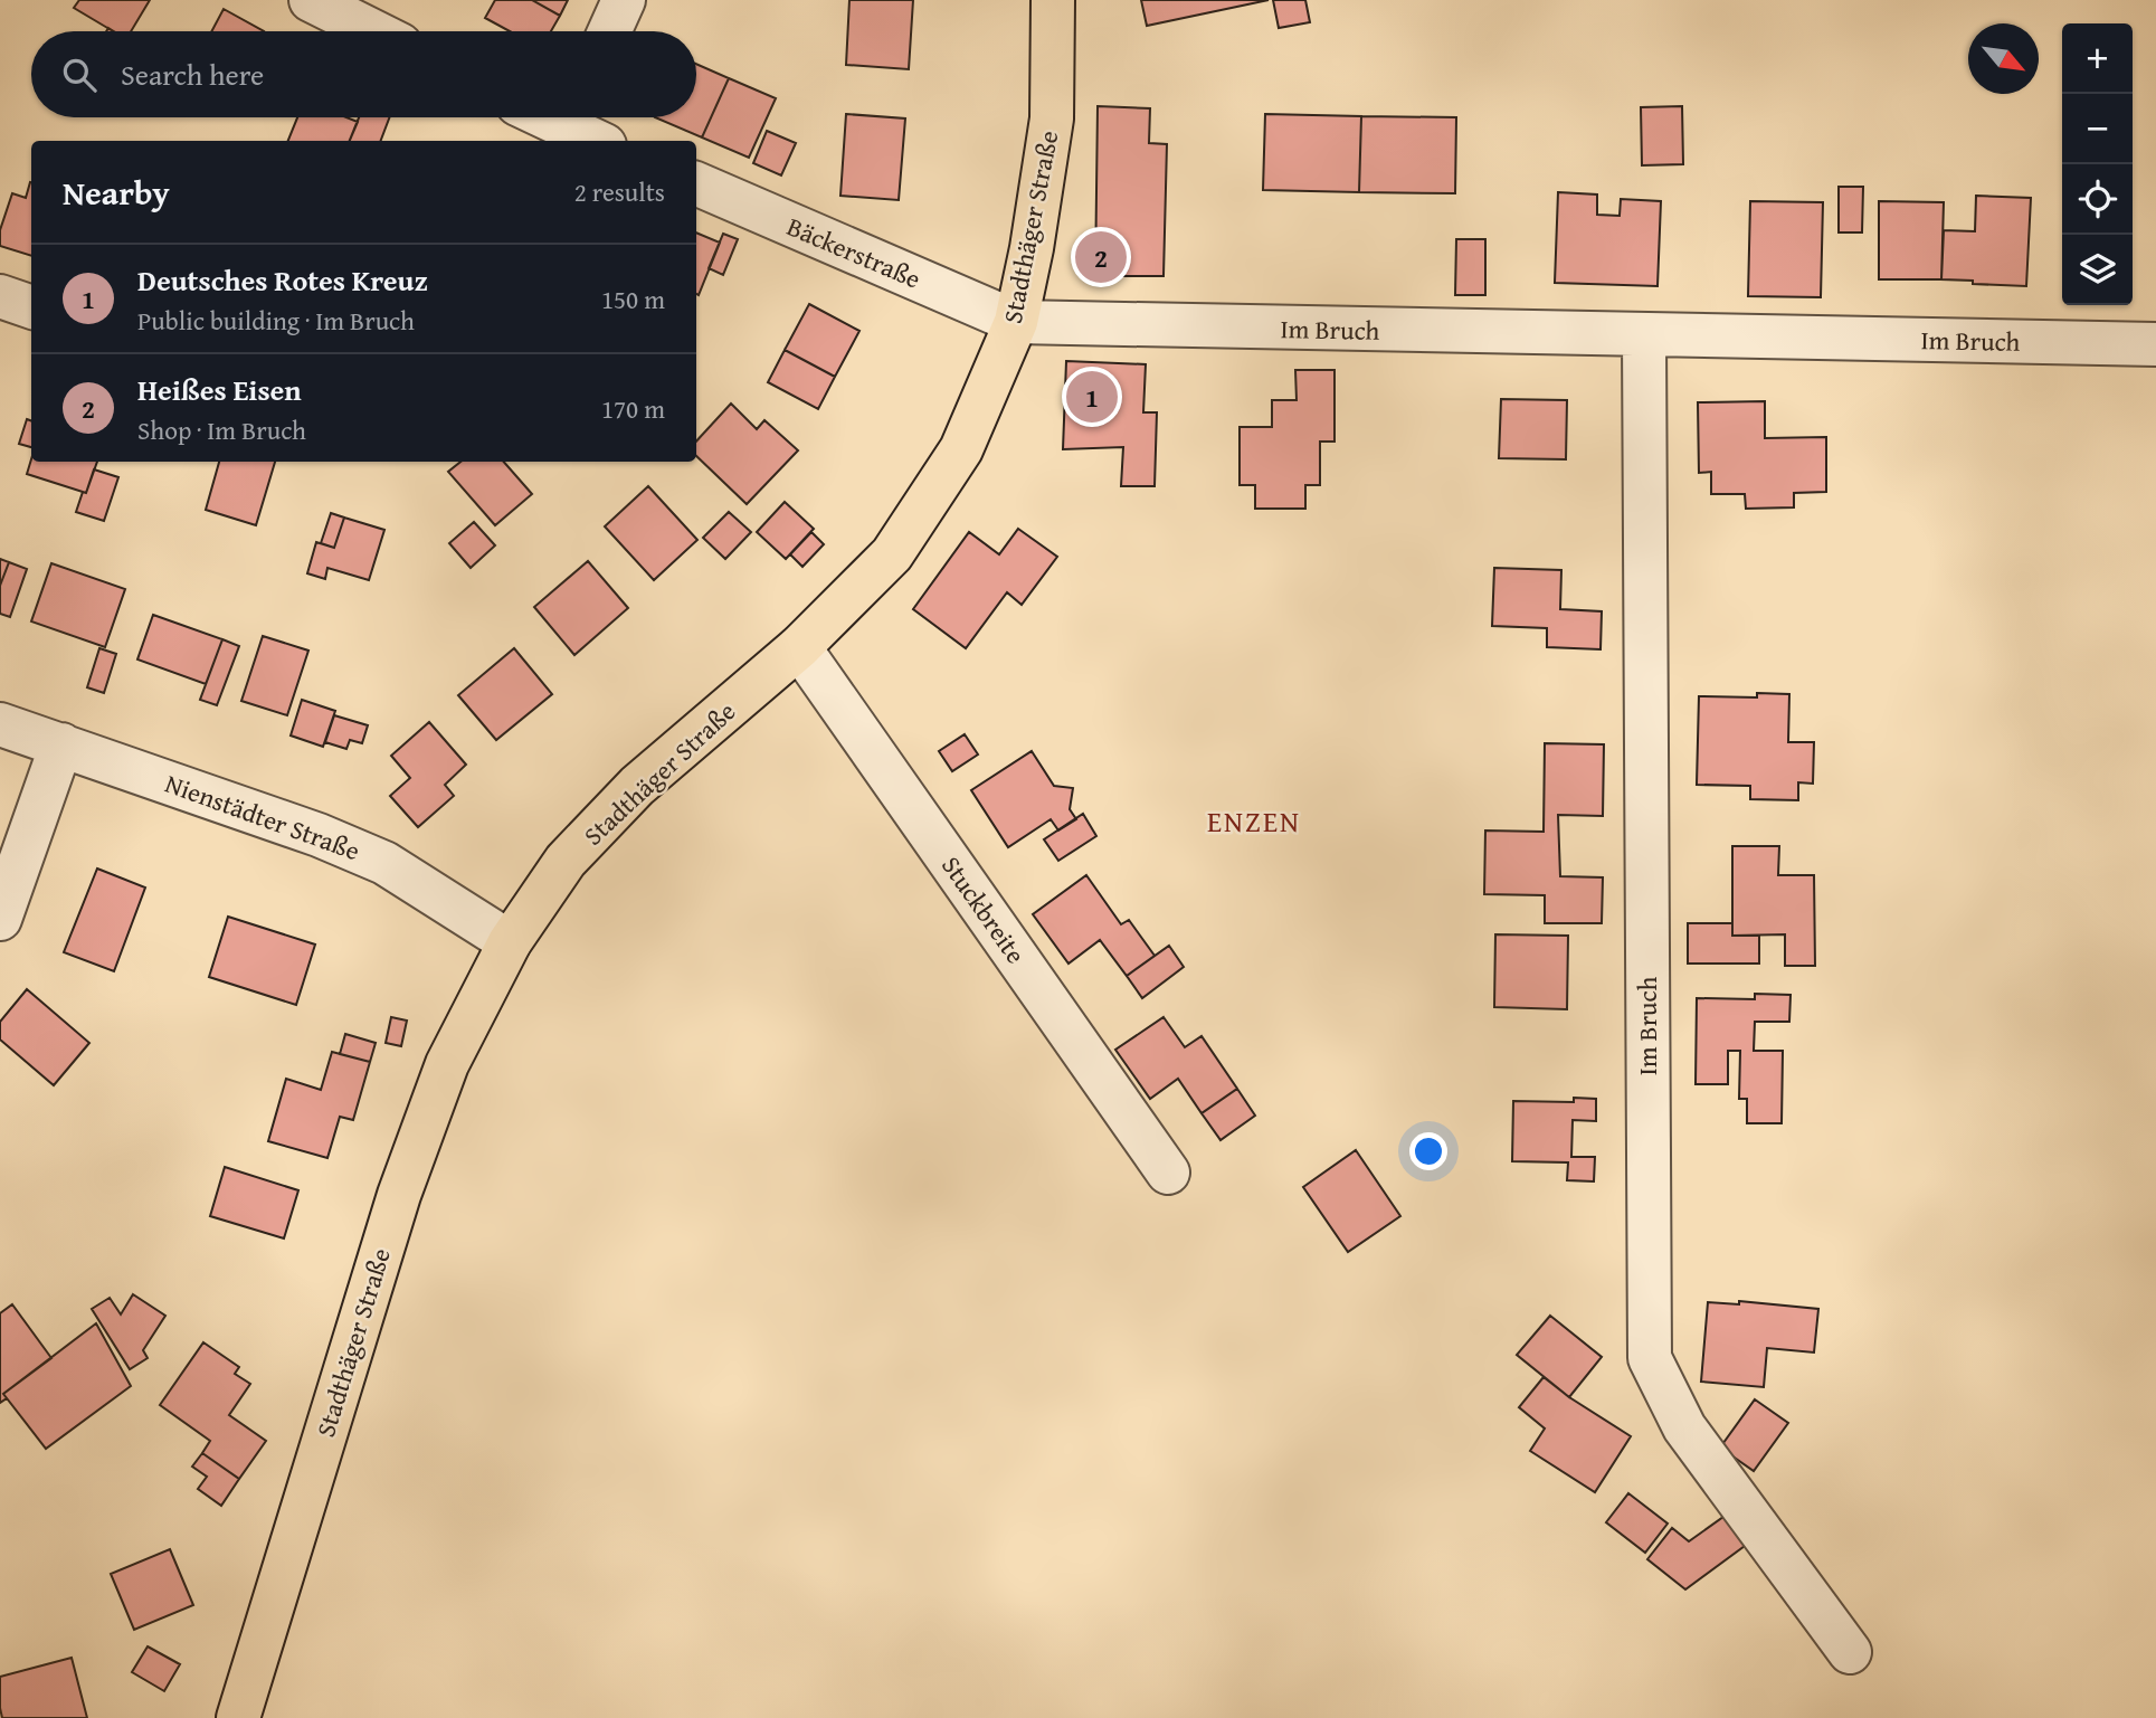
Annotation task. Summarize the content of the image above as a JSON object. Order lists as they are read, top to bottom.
{
  "streets": {
    "main road": ["Stadthäger Straße"],
    "street": [
      "Bäckerstraße",
      "Im Bruch",
      "Nienstädter Straße",
      "Stuckbreite"
    ]
  },
  "crossings": [
    ["Stadthäger Straße", "Bäckerstraße"],
    ["Stadthäger Straße", "Im Bruch"],
    ["Stadthäger Straße", "Nienstädter Straße"],
    ["Stadthäger Straße", "Stuckbreite"],
    ["Bäckerstraße", "Im Bruch"]
  ],
  "districts": ["ENZEN"],
  "north": "bottom right",
  "page": {
    "map_buttons": ["+", "−"],
    "search": "Search here",
    "heading": ["Nearby", "2 results"],
    "pins": ["2", "1"],
    "list": [
      {
        "mark": "1",
        "name": "Deutsches Rotes Kreuz",
        "note": "Public building · Im Bruch",
        "value": "150 m"
      },
      {
        "mark": "2",
        "name": "Heißes Eisen",
        "note": "Shop · Im Bruch",
        "value": "170 m"
      }
    ]
  }
}
